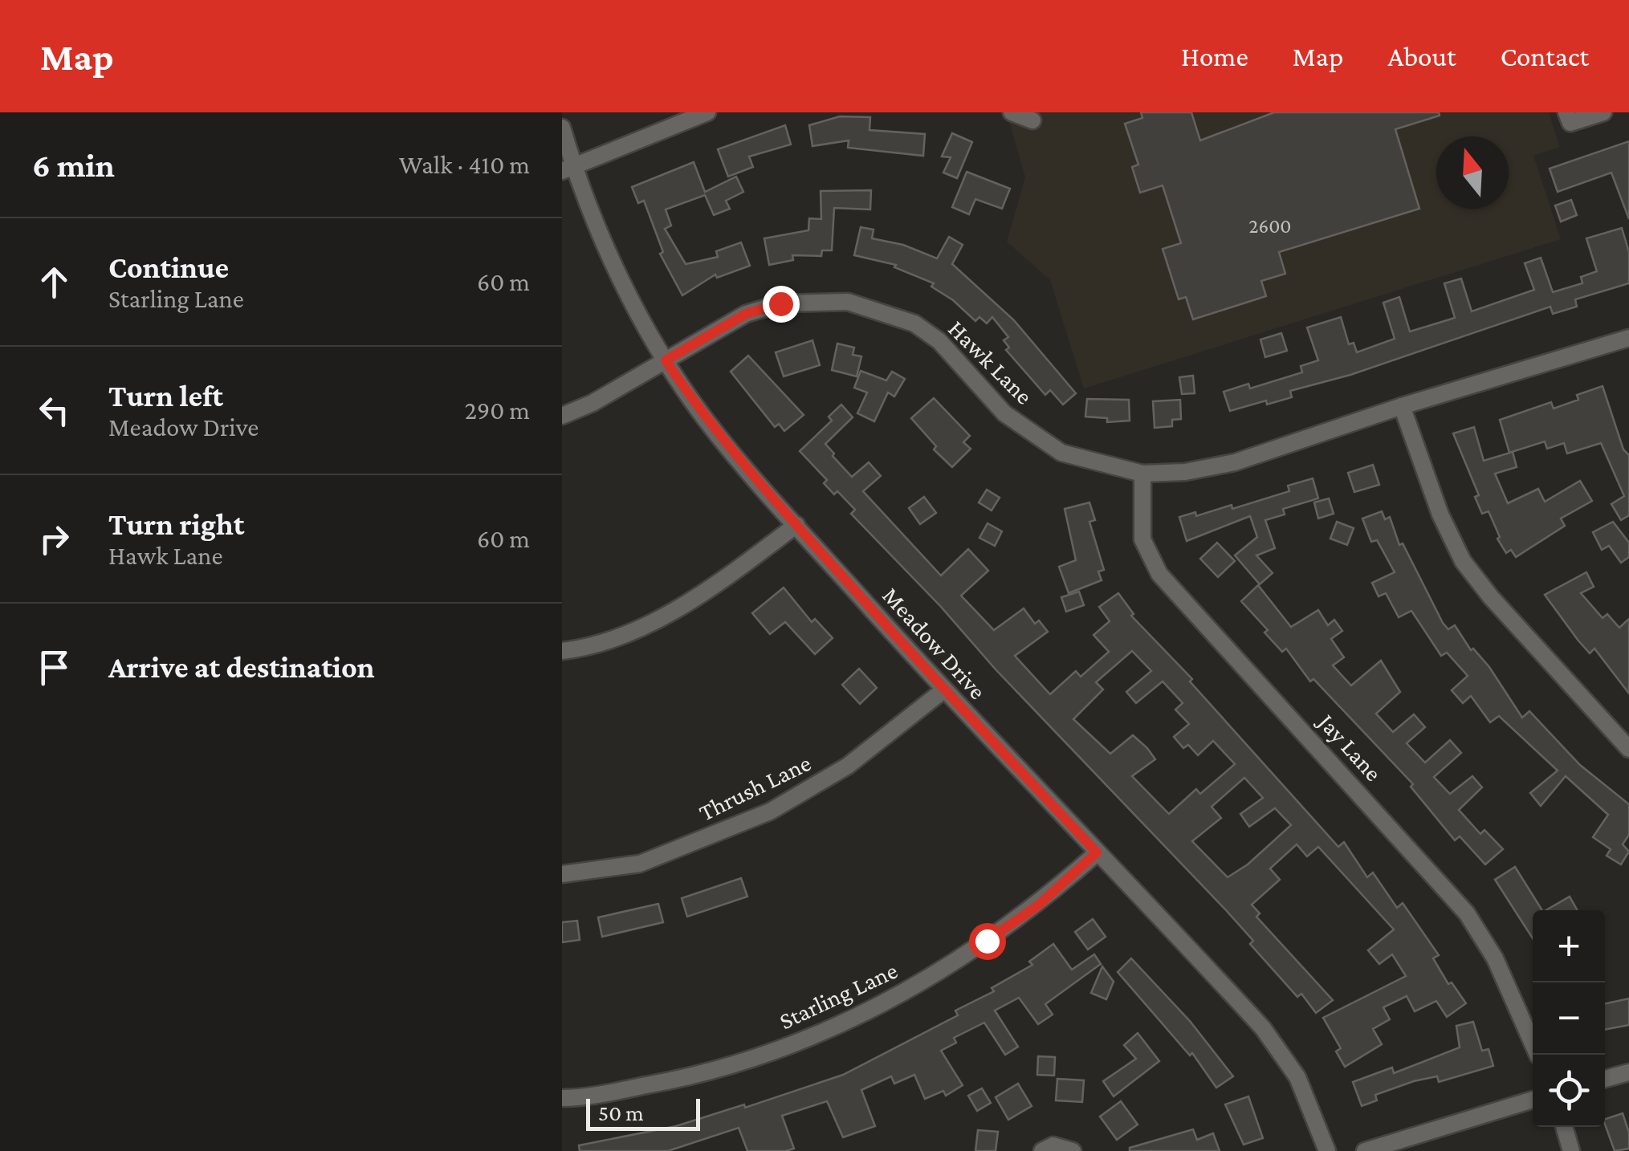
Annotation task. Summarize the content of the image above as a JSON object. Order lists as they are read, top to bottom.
{
  "streets": {
    "street": [
      "Hawk Lane",
      "Meadow Drive",
      "Jay Lane",
      "Thrush Lane",
      "Starling Lane"
    ]
  },
  "crossings": [
    ["Hawk Lane", "Meadow Drive"],
    ["Hawk Lane", "Jay Lane"],
    ["Meadow Drive", "Thrush Lane"],
    ["Meadow Drive", "Starling Lane"]
  ],
  "house_numbers": ["2600"],
  "scale_bar": "50 m",
  "north": "top",
  "page": {
    "header": "Map",
    "nav": [
      "Home",
      "Map",
      "About",
      "Contact"
    ],
    "heading": ["6 min", "Walk · 410 m"],
    "list": [
      ["Continue", "Starling Lane", "60 m"],
      ["Turn left", "Meadow Drive", "290 m"],
      ["Turn right", "Hawk Lane", "60 m"],
      "Arrive at destination"
    ],
    "map_buttons": ["+", "−"],
    "scale": "50 m"
  }
}
